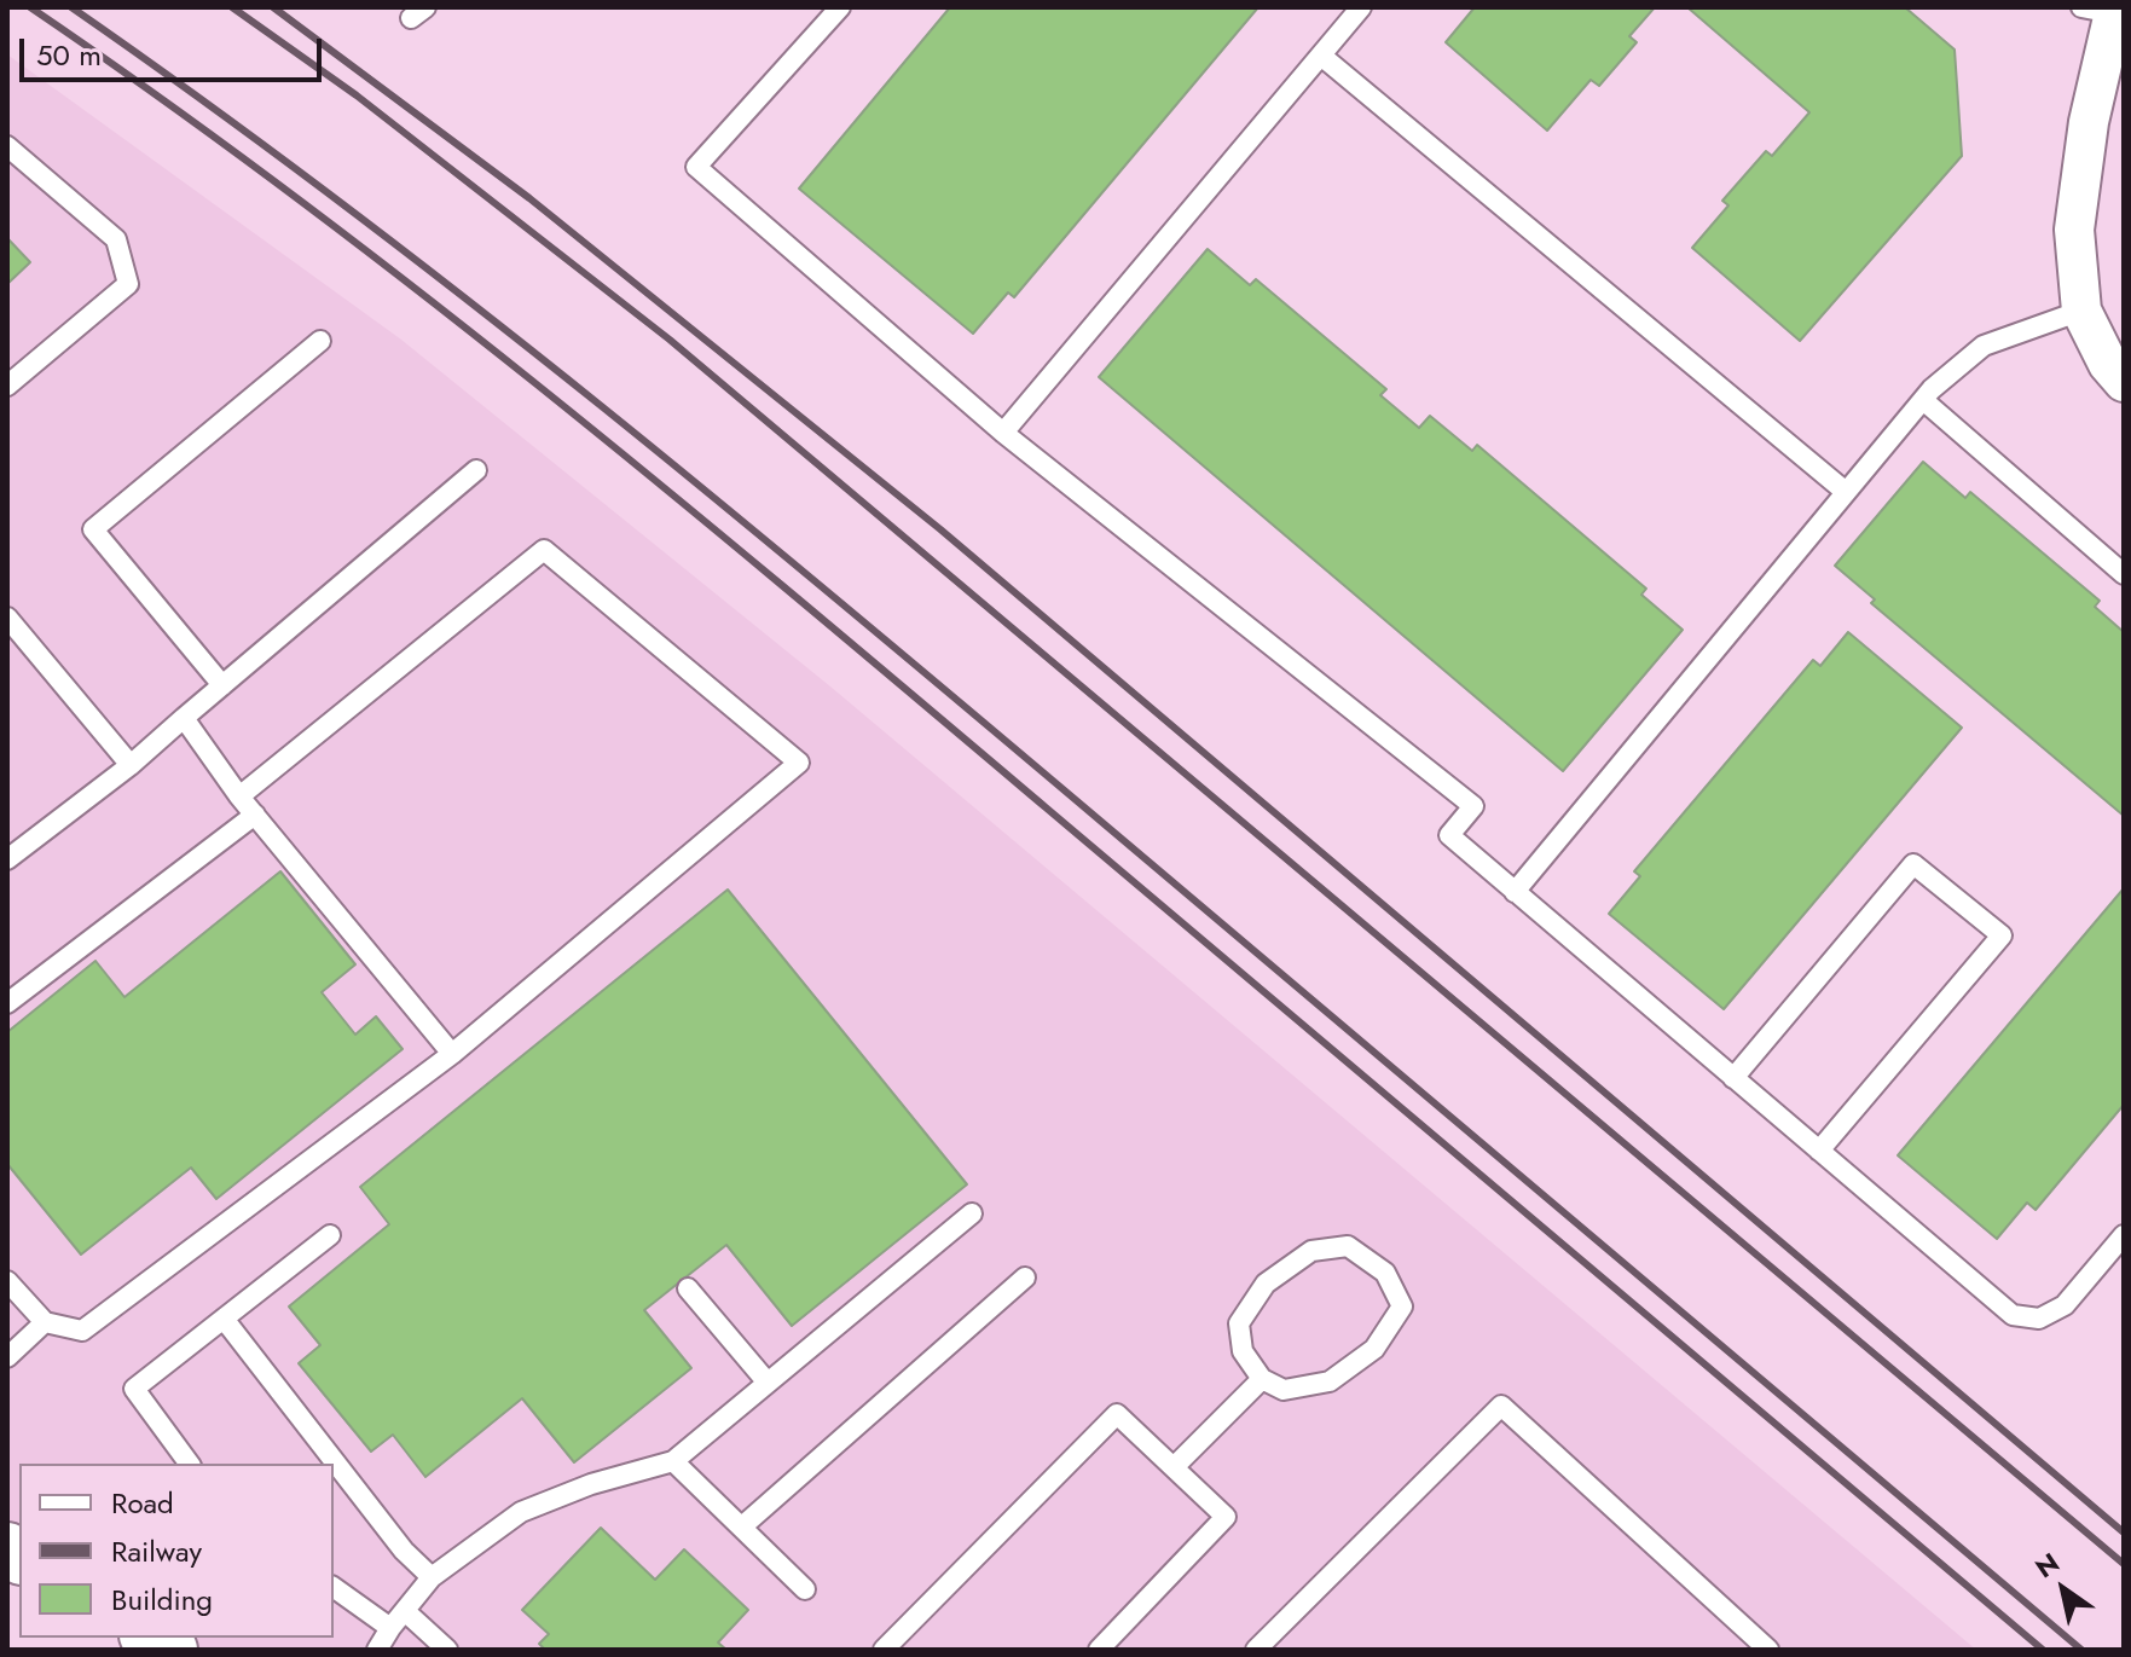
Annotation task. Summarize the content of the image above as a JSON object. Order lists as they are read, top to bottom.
{
  "legend": ["Road", "Railway", "Building"],
  "scale_bar": "50 m",
  "north": "top left"
}
